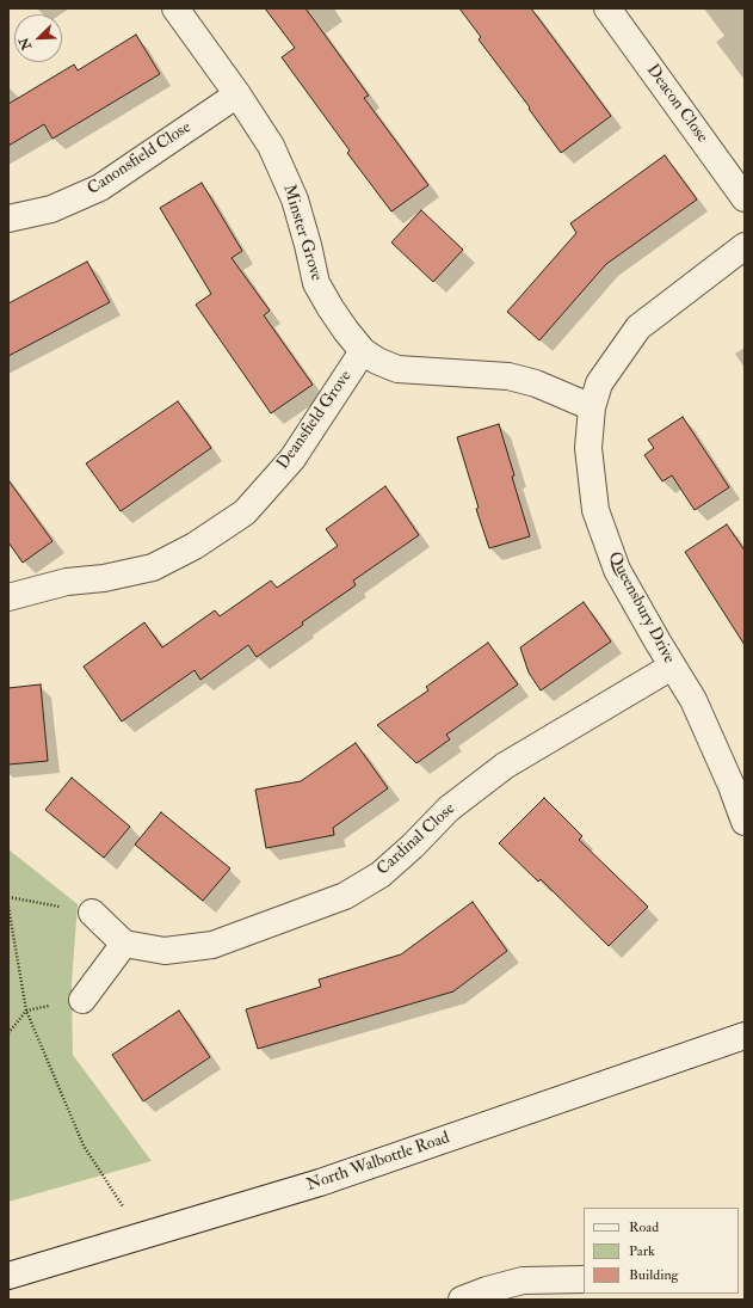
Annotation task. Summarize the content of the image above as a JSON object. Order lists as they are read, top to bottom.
{
  "streets": {
    "street": [
      "Deacon Close",
      "Canonsfield Close",
      "Minster Grove",
      "Deansfield Grove",
      "Queensbury Drive",
      "Cardinal Close",
      "North Walbottle Road"
    ]
  },
  "crossings": [
    ["Canonsfield Close", "Minster Grove"],
    ["Minster Grove", "Deansfield Grove"],
    ["Minster Grove", "Queensbury Drive"],
    ["Queensbury Drive", "Cardinal Close"]
  ],
  "legend": ["Road", "Park", "Building"],
  "north": "bottom left"
}
